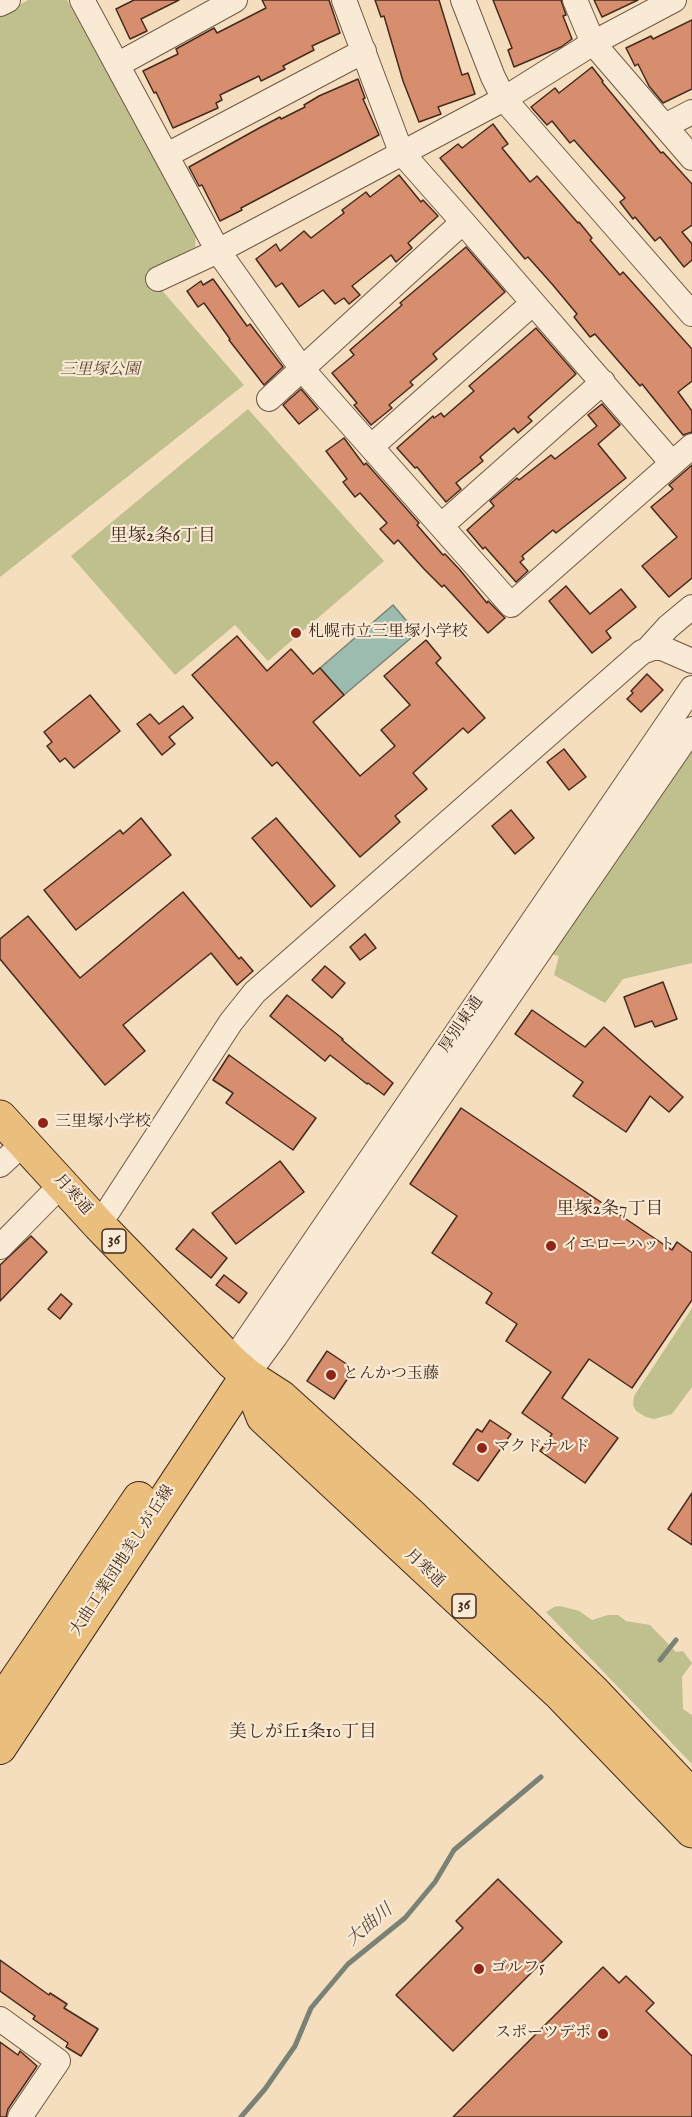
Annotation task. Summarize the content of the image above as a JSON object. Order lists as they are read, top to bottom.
{
  "streets": {
    "highway": ["月寒通", "36"],
    "main road": ["大曲工業団地美しが丘線"],
    "street": ["厚別東通"]
  },
  "crossings": [
    ["厚別東通", "月寒通"],
    ["厚別東通", "大曲工業団地美しが丘線"],
    ["月寒通", "大曲工業団地美しが丘線"]
  ],
  "districts": ["里塚2条6丁目", "里塚2条7丁目", "美しが丘1条10丁目"],
  "water": ["大曲川"],
  "parks": ["三里塚公園"],
  "places": [
    "札幌市立三里塚小学校",
    "三里塚小学校",
    "イエローハット",
    "とんかつ玉藤",
    "マクドナルド",
    "ゴルフ5",
    "スポーツデポ"
  ]
}
